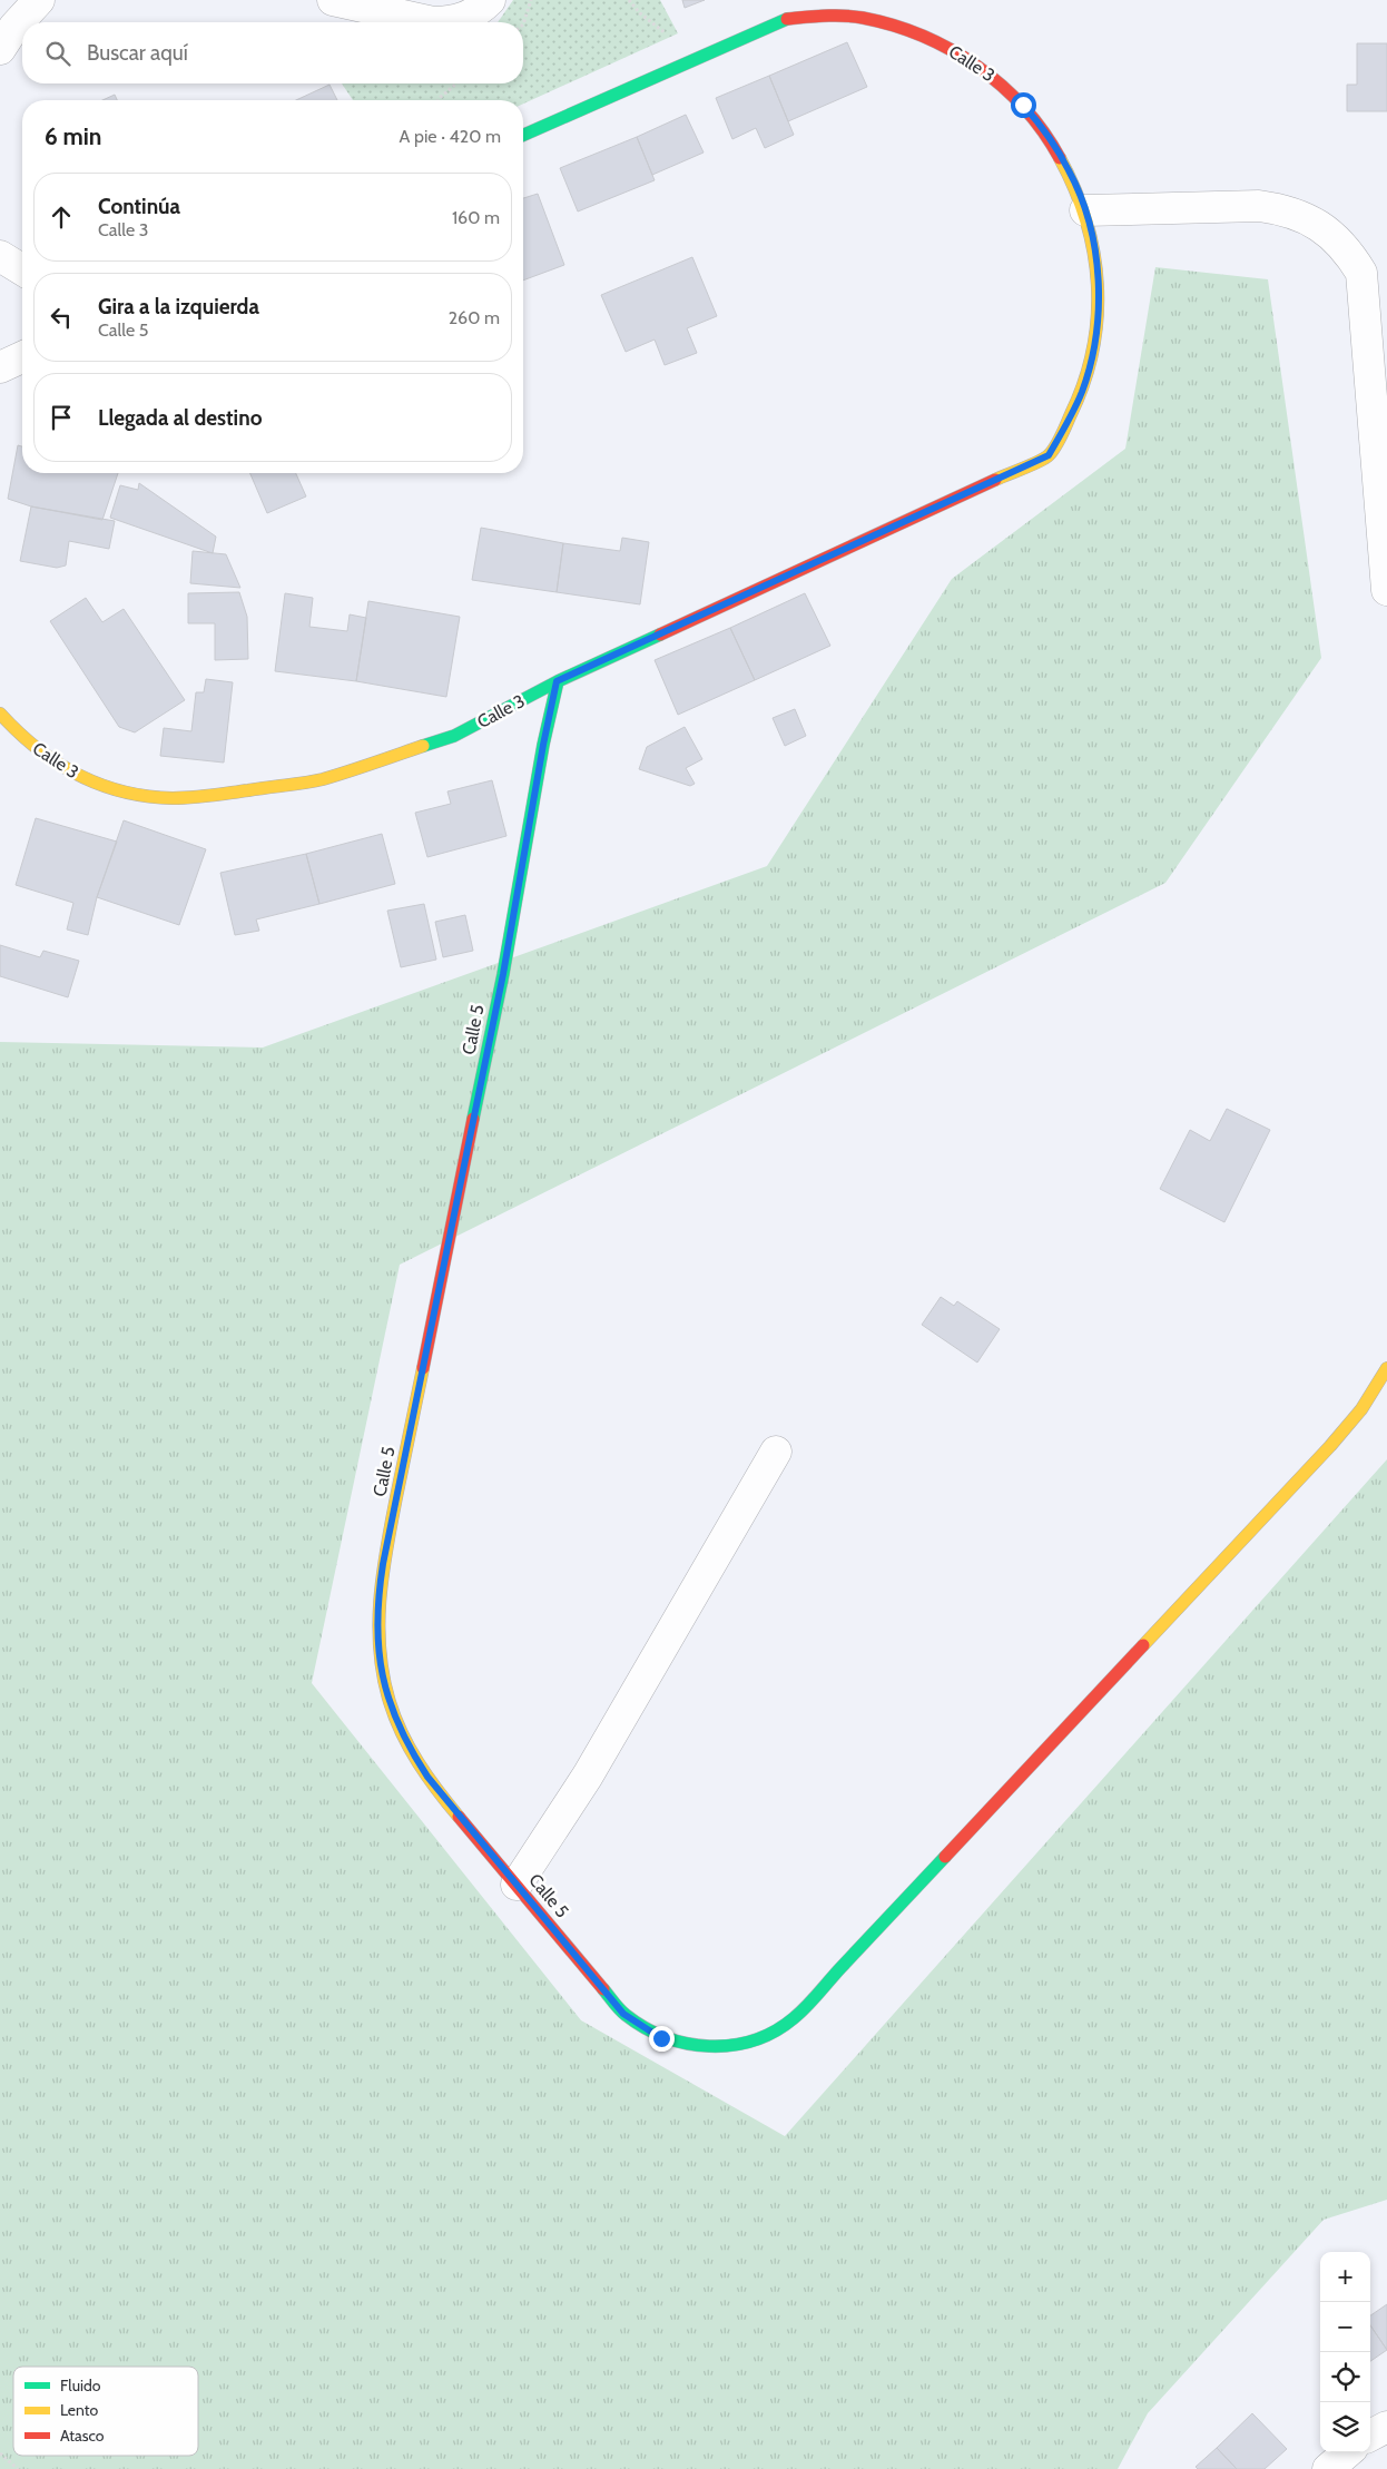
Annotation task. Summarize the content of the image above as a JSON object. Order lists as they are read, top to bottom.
{
  "streets": {
    "street": ["Calle 3", "Calle 5"]
  },
  "crossings": [
    ["Calle 3", "Calle 5"]
  ],
  "legend": ["Fluido", "Lento", "Atasco"],
  "page": {
    "search": "Buscar aquí",
    "heading": ["6 min", "A pie · 420 m"],
    "list": [
      ["Continúa", "Calle 3", "160 m"],
      ["Gira a la izquierda", "Calle 5", "260 m"],
      "Llegada al destino"
    ],
    "map_buttons": ["+", "−"]
  }
}
